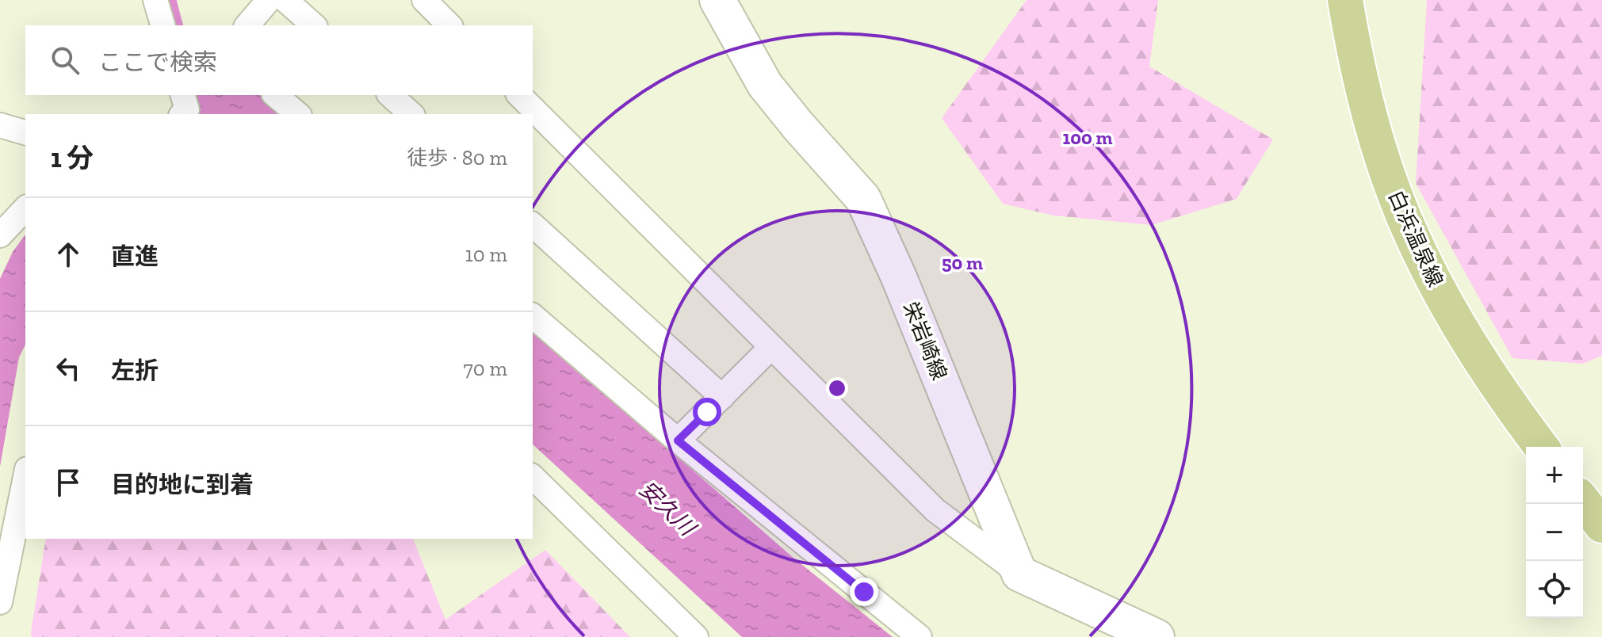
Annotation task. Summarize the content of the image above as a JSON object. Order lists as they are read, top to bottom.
{
  "streets": {
    "main road": ["白浜温泉線", "栄岩崎線"]
  },
  "water": ["安久川"],
  "page": {
    "search": "ここで検索",
    "heading": ["1 分", "徒歩 · 80 m"],
    "list": [
      ["直進", "10 m"],
      ["左折", "70 m"],
      "目的地に到着"
    ],
    "map_buttons": ["+", "−"]
  },
  "rings": ["100 m", "50 m"]
}
